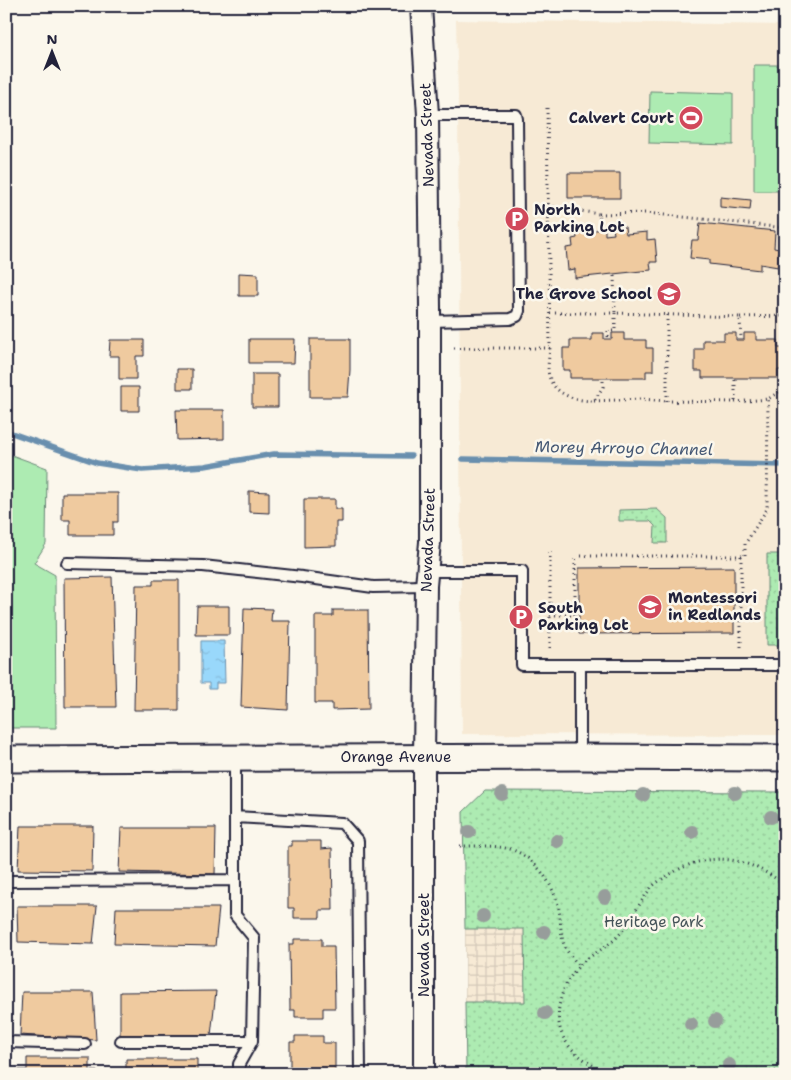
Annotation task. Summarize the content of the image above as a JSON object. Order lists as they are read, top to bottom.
{
  "streets": {
    "street": ["Nevada Street", "Orange Avenue"]
  },
  "crossings": [
    ["Nevada Street", "Orange Avenue"]
  ],
  "water": ["Morey Arroyo Channel"],
  "parks": ["Heritage Park"],
  "places": {
    "sports": ["Calvert Court"],
    "parking": ["North Parking Lot", "South Parking Lot"],
    "school or university": ["The Grove School", "Montessori in Redlands"]
  },
  "north": "top"
}
